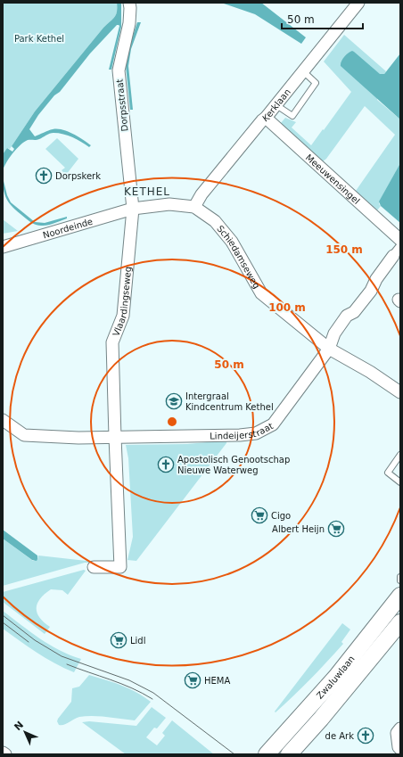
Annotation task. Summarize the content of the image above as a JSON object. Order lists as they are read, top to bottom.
{
  "streets": {
    "main road": ["Zwaluwlaan"],
    "street": [
      "Kerklaan",
      "Dorpsstraat",
      "Meeuwensingel",
      "Noordeinde",
      "Schiedamseweg",
      "Vlaardingseweg",
      "Lindeijerstraat"
    ]
  },
  "crossings": [
    ["Kerklaan", "Meeuwensingel"],
    ["Kerklaan", "Schiedamseweg"],
    ["Dorpsstraat", "Noordeinde"],
    ["Dorpsstraat", "Schiedamseweg"],
    ["Dorpsstraat", "Vlaardingseweg"],
    ["Noordeinde", "Schiedamseweg"],
    ["Noordeinde", "Vlaardingseweg"],
    ["Schiedamseweg", "Vlaardingseweg"],
    ["Schiedamseweg", "Lindeijerstraat"],
    ["Vlaardingseweg", "Lindeijerstraat"]
  ],
  "districts": ["KETHEL"],
  "parks": ["Park Kethel"],
  "places": {
    "church": ["Dorpskerk", "Apostolisch Genootschap Nieuwe Waterweg", "de Ark"],
    "school or university": ["Intergraal Kindcentrum Kethel"],
    "supermarket": [
      "Cigo",
      "Albert Heijn",
      "Lidl",
      "HEMA"
    ]
  },
  "scale_bar": "50 m",
  "north": "top left",
  "rings": ["150 m", "100 m", "50 m"]
}
